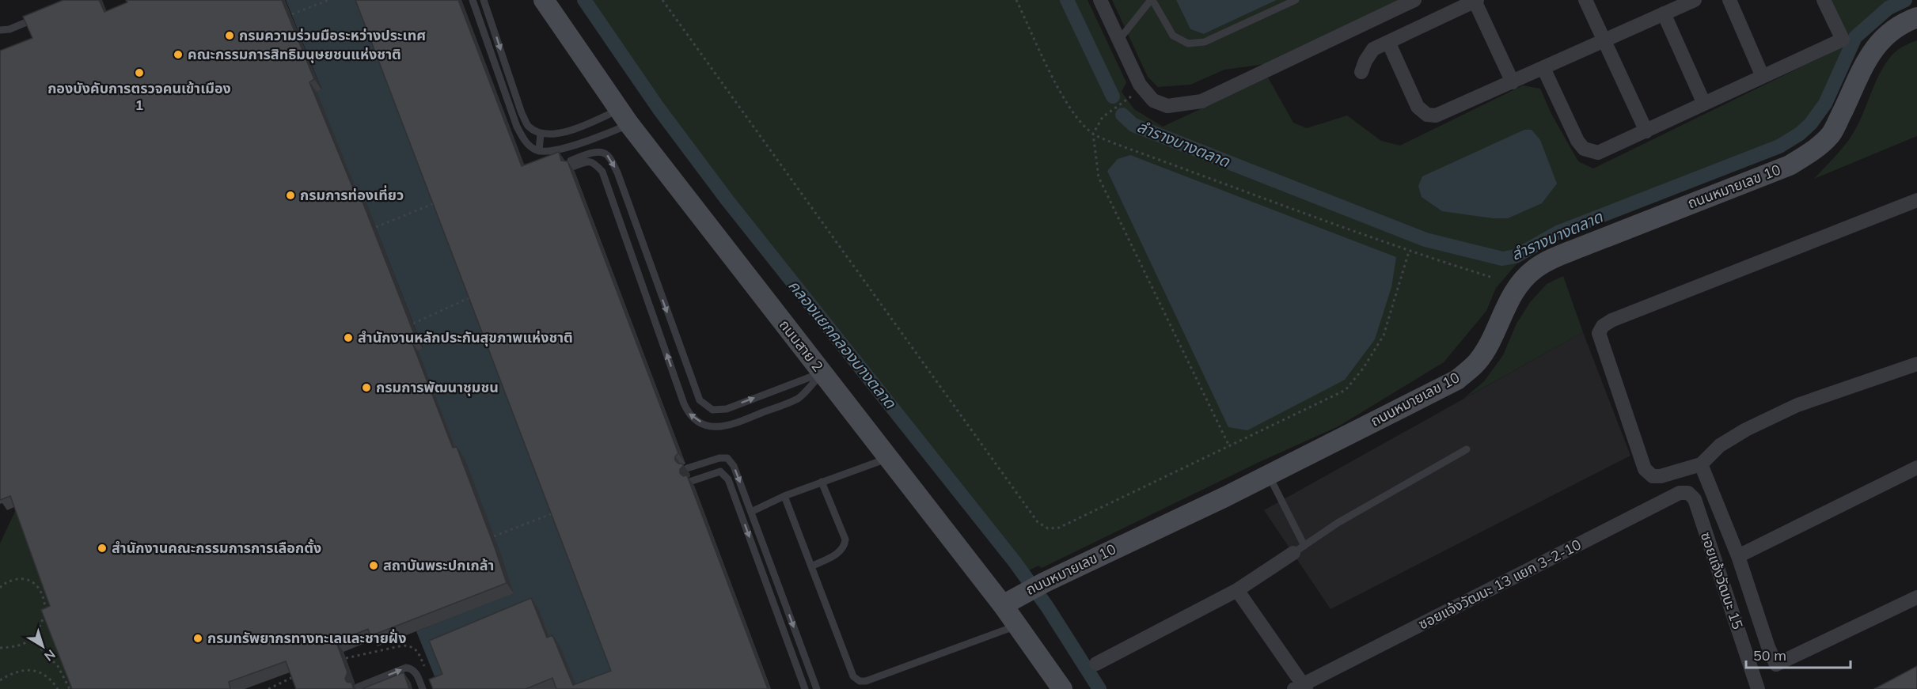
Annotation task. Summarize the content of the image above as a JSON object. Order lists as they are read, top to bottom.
{
  "streets": {
    "street": [
      "ถนนหมายเลข 10",
      "ถนนสาย 2",
      "ซอยแจ้งวัฒนะ 15",
      "ซอยแจ้งวัฒนะ 13 แยก 3-2-10"
    ]
  },
  "crossings": [
    ["ถนนหมายเลข 10", "ถนนสาย 2"],
    ["ซอยแจ้งวัฒนะ 15", "ซอยแจ้งวัฒนะ 13 แยก 3-2-10"]
  ],
  "water": ["ลำรางบางตลาด", "คลองแยกคลองบางตลาด"],
  "places": [
    "กรมความร่วมมือระหว่างประเทศ",
    "คณะกรรมการสิทธิมนุษยชนแห่งชาติ",
    "กองบังคับการตรวจคนเข้าเมือง 1",
    "กรมการท่องเที่ยว",
    "สำนักงานหลักประกันสุขภาพแห่งชาติ",
    "กรมการพัฒนาชุมชน",
    "สำนักงานคณะกรรมการการเลือกตั้ง",
    "สถาบันพระปกเกล้า",
    "กรมทรัพยากรทางทะเลและชายฝั่ง"
  ],
  "scale_bar": "50 m",
  "north": "bottom right"
}
